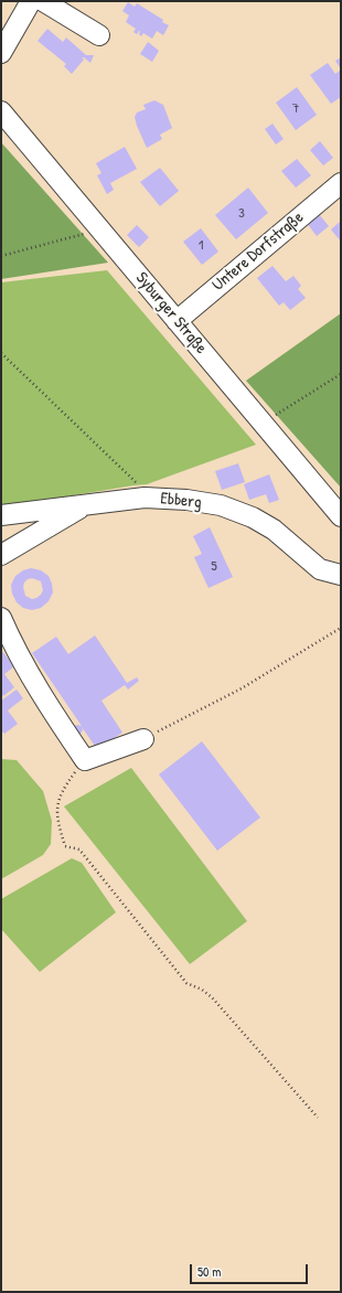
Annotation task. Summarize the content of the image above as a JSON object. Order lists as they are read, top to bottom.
{
  "streets": {
    "street": ["Untere Dorfstraße", "Syburger Straße", "Ebberg"]
  },
  "crossings": [
    ["Untere Dorfstraße", "Syburger Straße"]
  ],
  "house_numbers": [
    "7",
    "3",
    "1",
    "5"
  ],
  "scale_bar": "50 m"
}
